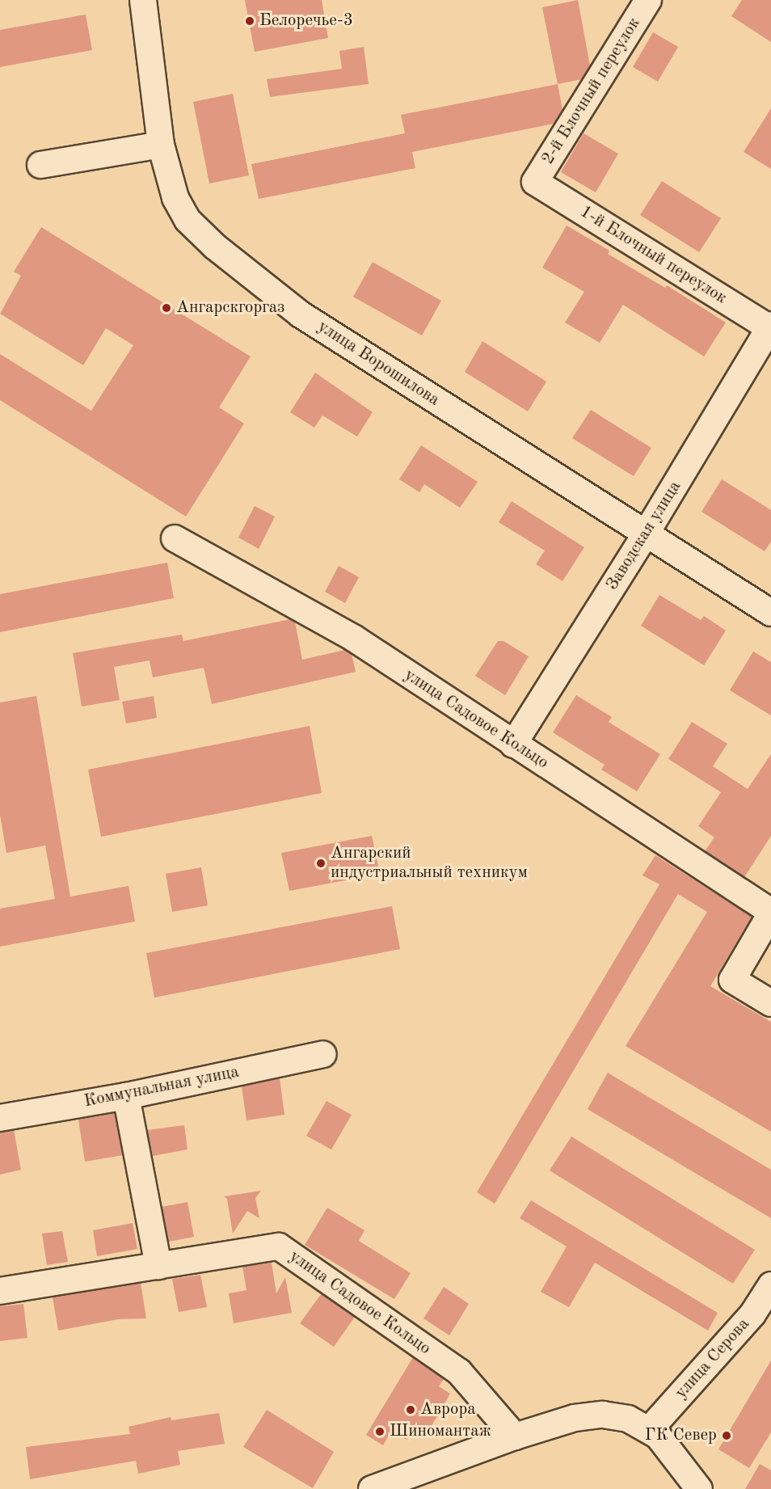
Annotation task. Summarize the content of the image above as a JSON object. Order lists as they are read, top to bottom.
{
  "streets": {
    "street": [
      "2-й Блочный переулок",
      "1-й Блочный переулок",
      "улица Ворошилова",
      "Заводская улица",
      "улица Садовое Кольцо",
      "Коммунальная улица",
      "улица Серова"
    ]
  },
  "crossings": [
    ["2-й Блочный переулок", "1-й Блочный переулок"],
    ["1-й Блочный переулок", "Заводская улица"],
    ["улица Ворошилова", "Заводская улица"],
    ["Заводская улица", "улица Садовое Кольцо"]
  ],
  "places": [
    "Белоречье-3",
    "Ангарскгоргаз",
    "Ангарский индустриальный техникум",
    "Аврора",
    "Шиномантаж",
    "ГК Север"
  ]
}
